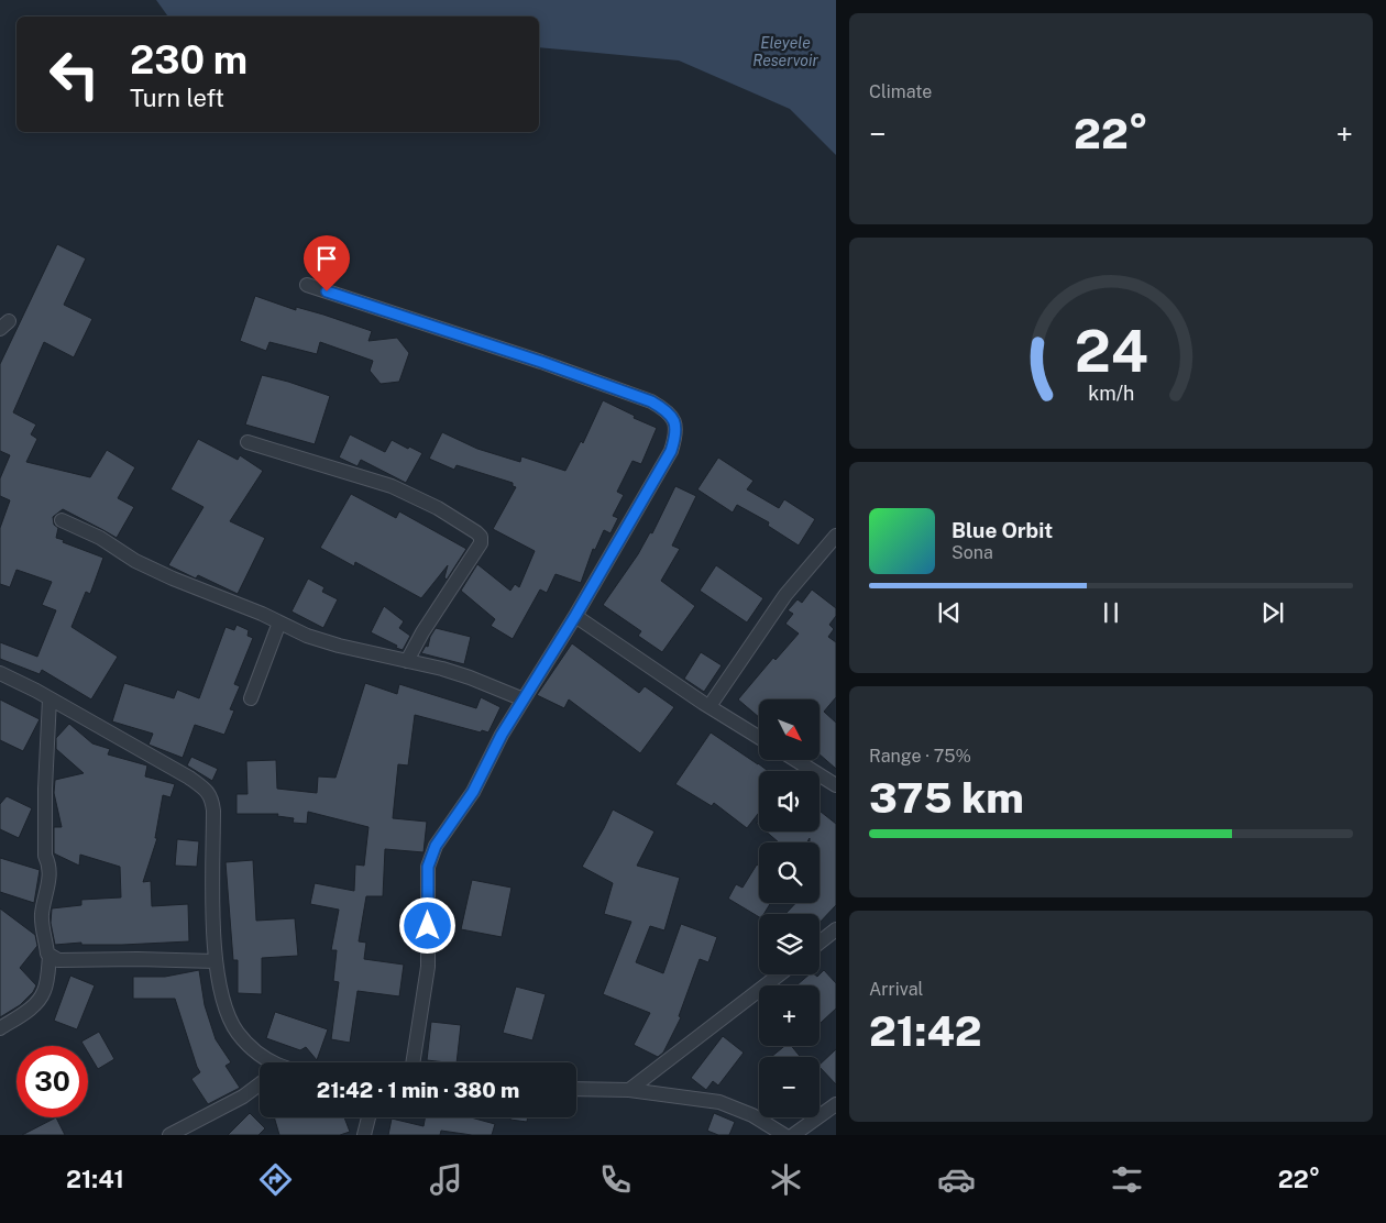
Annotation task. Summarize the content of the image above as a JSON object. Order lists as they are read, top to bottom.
{
  "water": ["Eleyele Reservoir"],
  "north": "bottom right",
  "page": {
    "tile": [
      "Climate",
      ["Range · 75%", "375 km"],
      ["Arrival", "21:42"]
    ],
    "turn": ["230 m", "Turn left"],
    "heat": ["−", "22°", "+"],
    "song": ["Blue Orbit", "Sona"],
    "map_buttons": ["+", "−"],
    "limit": "30",
    "trip": "21:42 · 1 min · 380 m",
    "tabs": ["21:41", "22°"],
    "gauge": ["24", "km/h"]
  }
}
